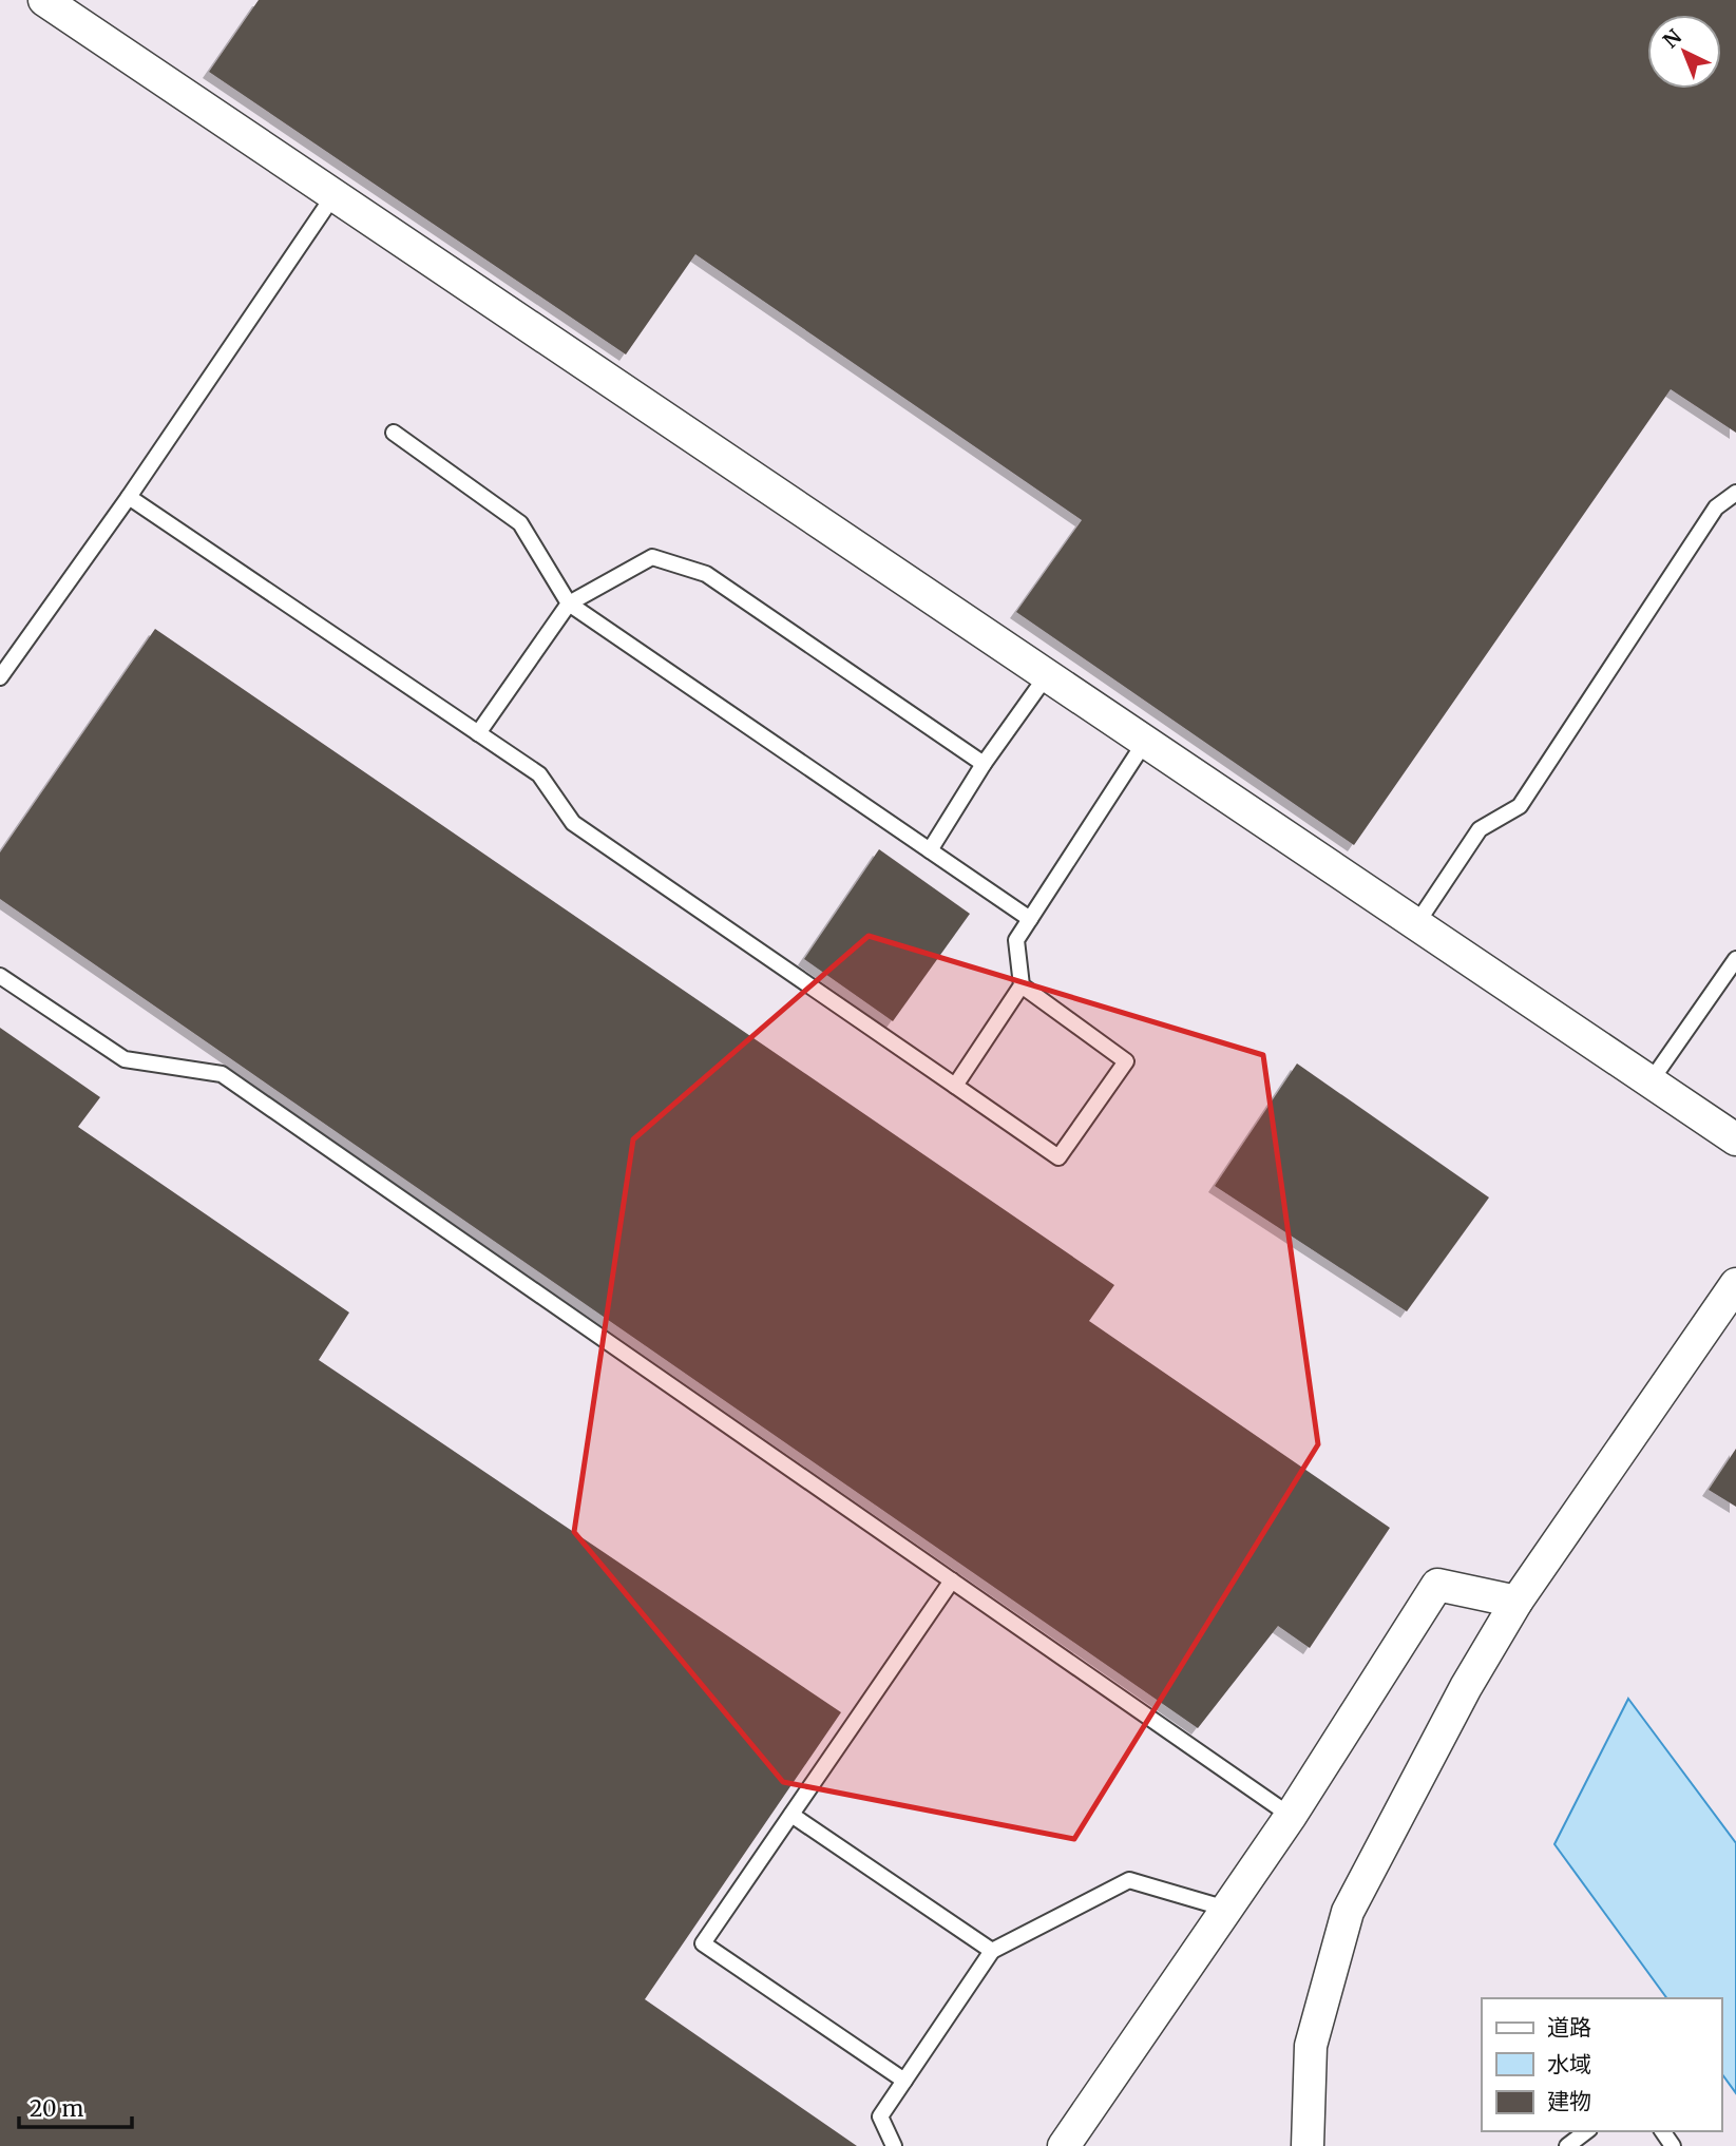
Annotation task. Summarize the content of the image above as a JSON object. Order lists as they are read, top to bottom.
{
  "legend": ["道路", "水域", "建物"],
  "scale_bar": "20 m",
  "north": "top left"
}
